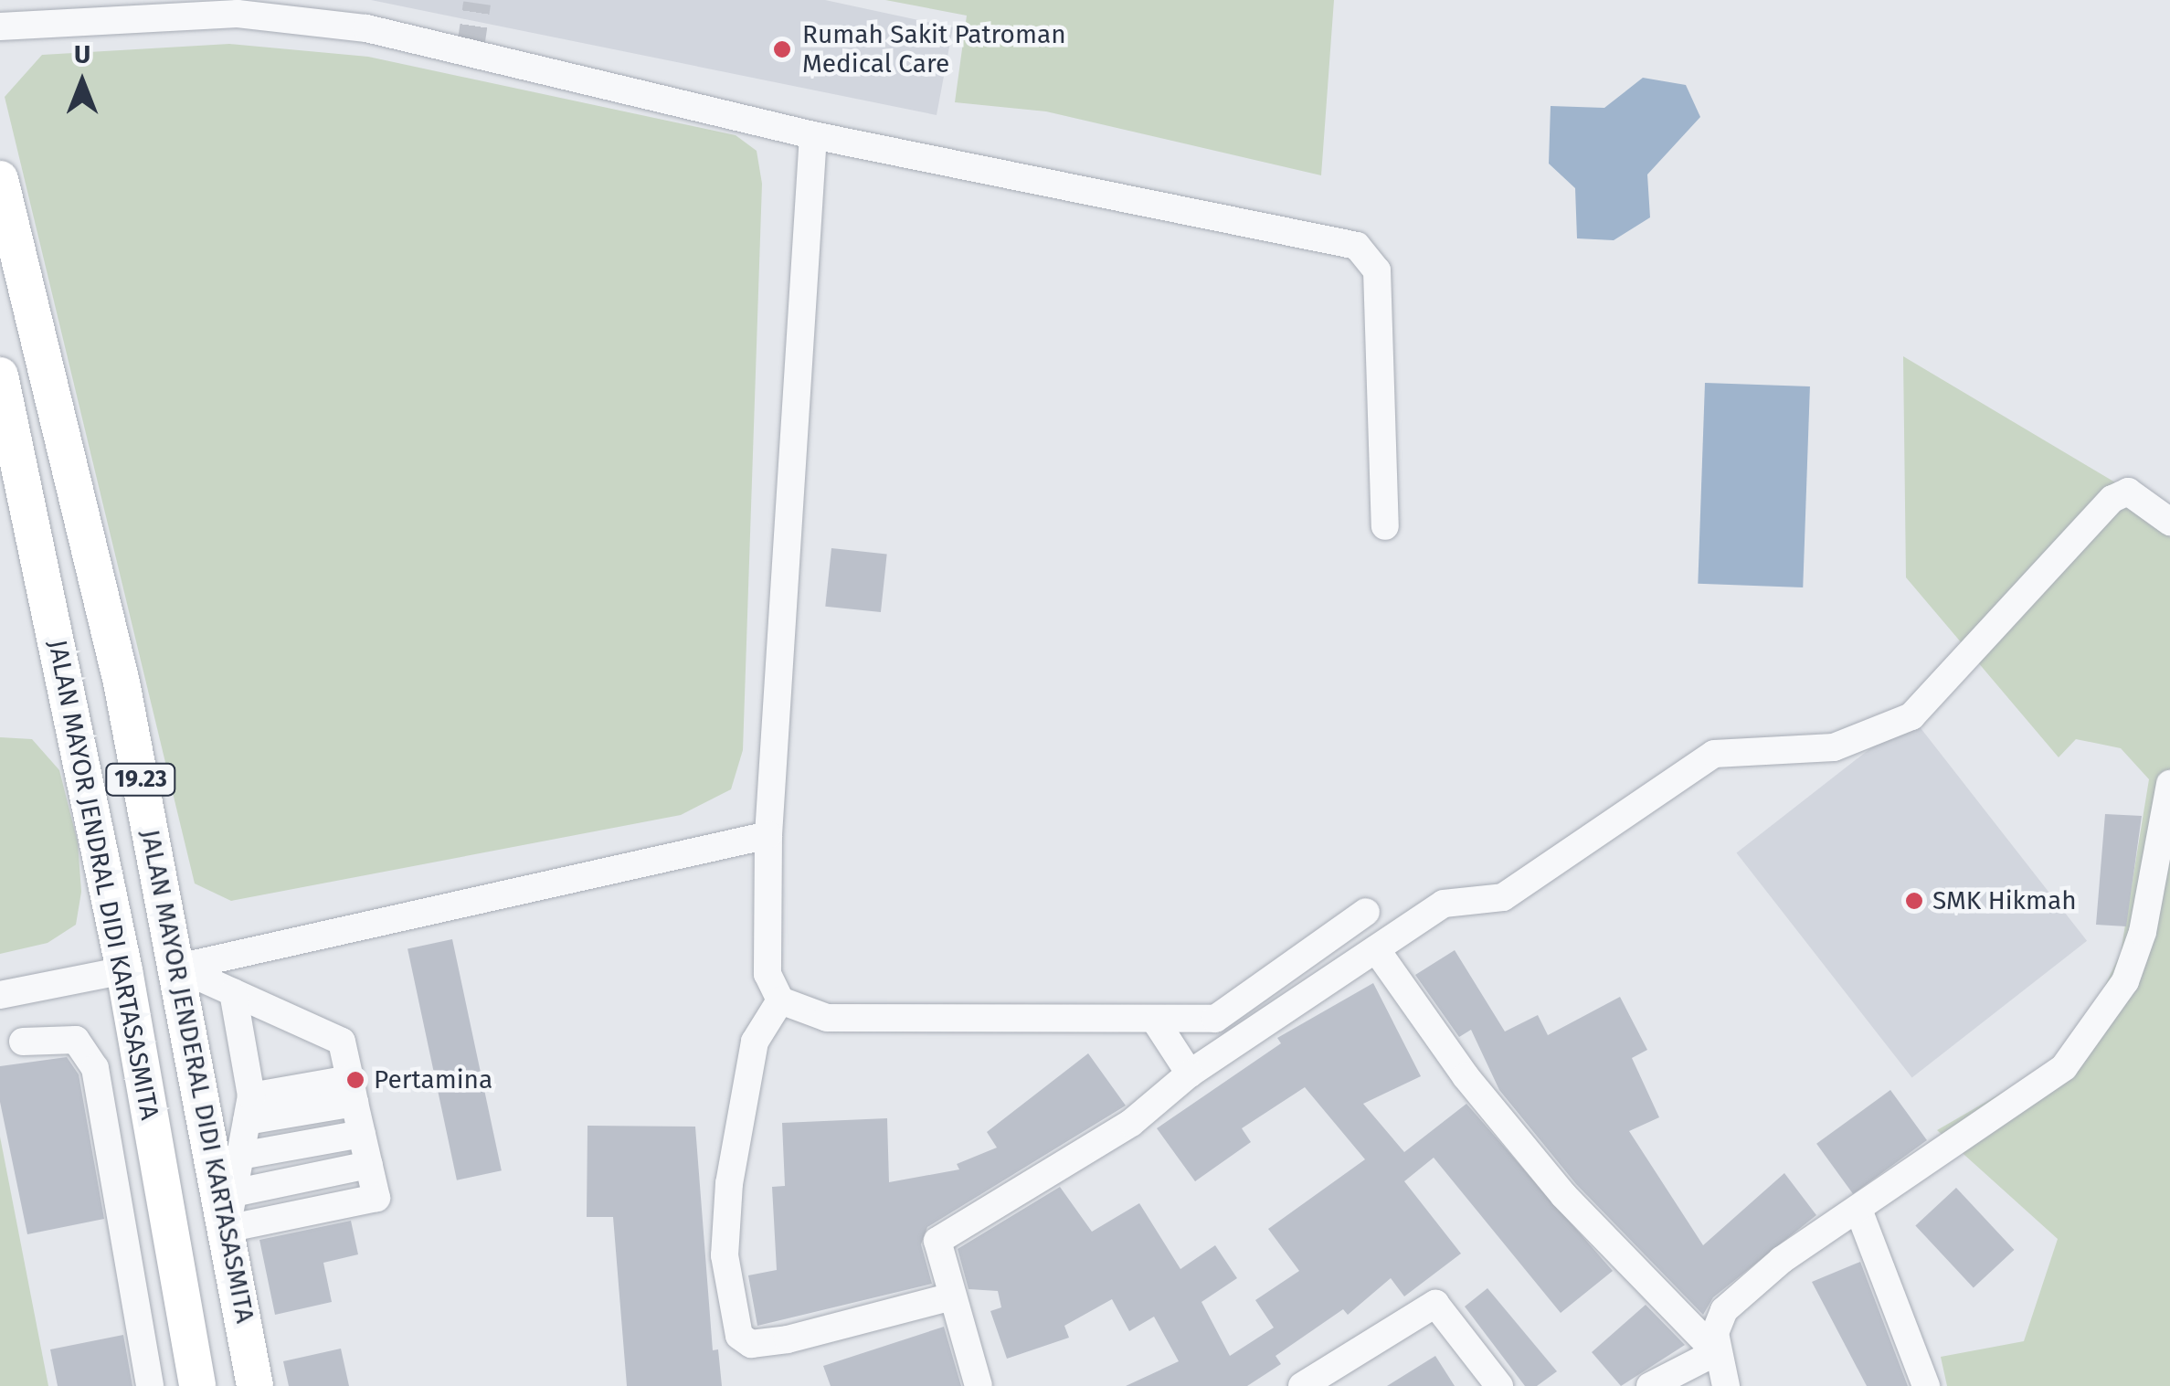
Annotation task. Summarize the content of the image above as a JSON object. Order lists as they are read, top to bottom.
{
  "streets": {
    "main road": ["19.23", "JALAN MAYOR JENDRAL DIDI KARTASASMITA", "JALAN MAYOR JENDERAL DIDI KARTASASMITA"]
  },
  "places": ["Rumah Sakit Patroman Medical Care", "SMK Hikmah", "Pertamina"],
  "north": "top"
}
